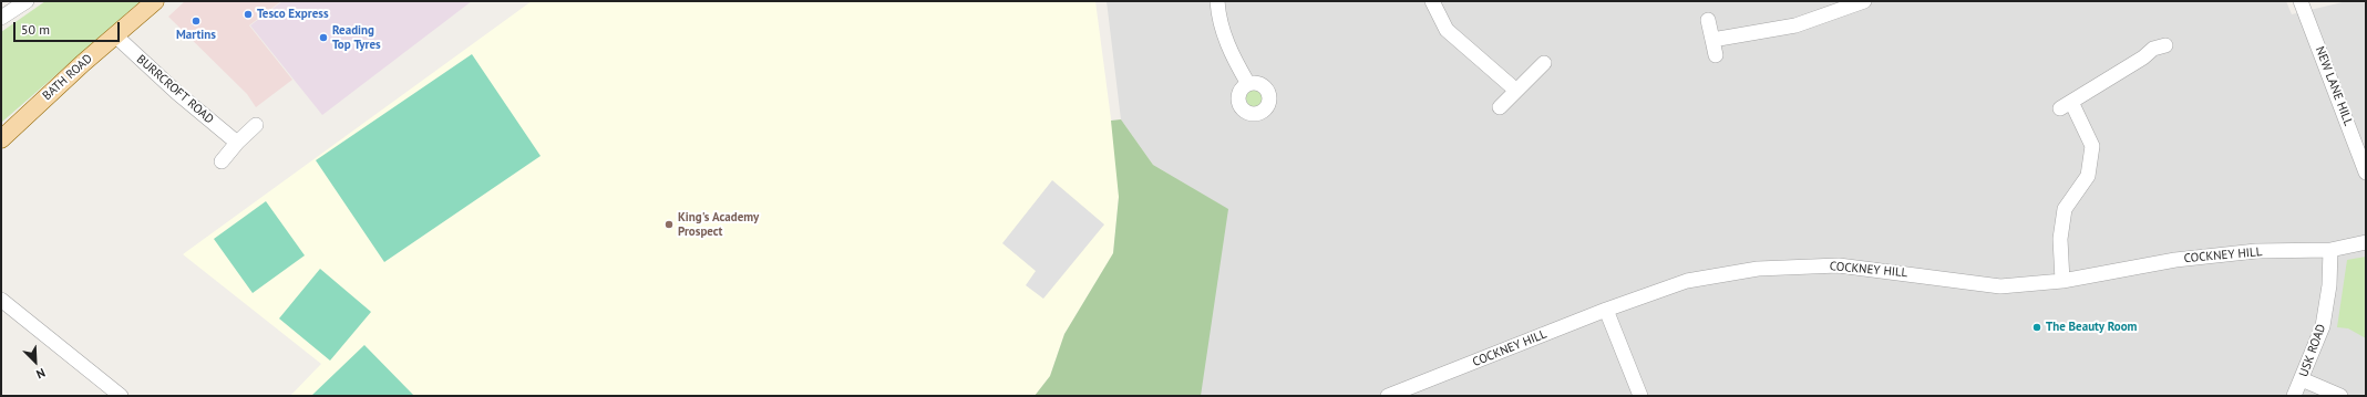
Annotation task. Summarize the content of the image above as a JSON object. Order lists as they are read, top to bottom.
{
  "streets": {
    "main road": ["BATH ROAD"],
    "street": [
      "NEW LANE HILL",
      "BURRCROFT ROAD",
      "COCKNEY HILL",
      "USK ROAD"
    ]
  },
  "crossings": [
    ["BATH ROAD", "BURRCROFT ROAD"],
    ["COCKNEY HILL", "USK ROAD"]
  ],
  "places": [
    "Tesco Express",
    "Martins",
    "Reading Top Tyres",
    "King's Academy Prospect",
    "The Beauty Room"
  ],
  "scale_bar": "50 m",
  "north": "bottom right"
}
